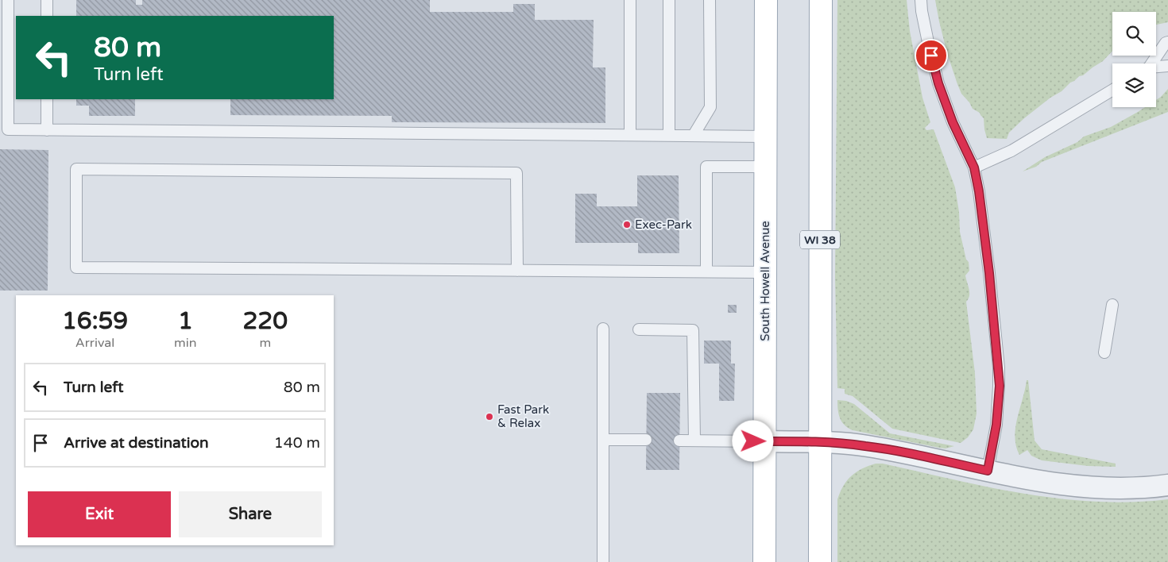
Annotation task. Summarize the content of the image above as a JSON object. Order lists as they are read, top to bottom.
{
  "streets": {
    "main road": ["WI 38", "South Howell Avenue"]
  },
  "places": ["Exec-Park", "Fast Park & Relax"],
  "page": {
    "turn": ["80 m", "Turn left"],
    "eta": [
      "16:59",
      "Arrival",
      "1",
      "min",
      "220",
      "m"
    ],
    "list": [
      {
        "name": "Turn left",
        "value": "80 m"
      },
      {
        "name": "Arrive at destination",
        "value": "140 m"
      }
    ],
    "buttons": ["Exit", "Share"]
  }
}
